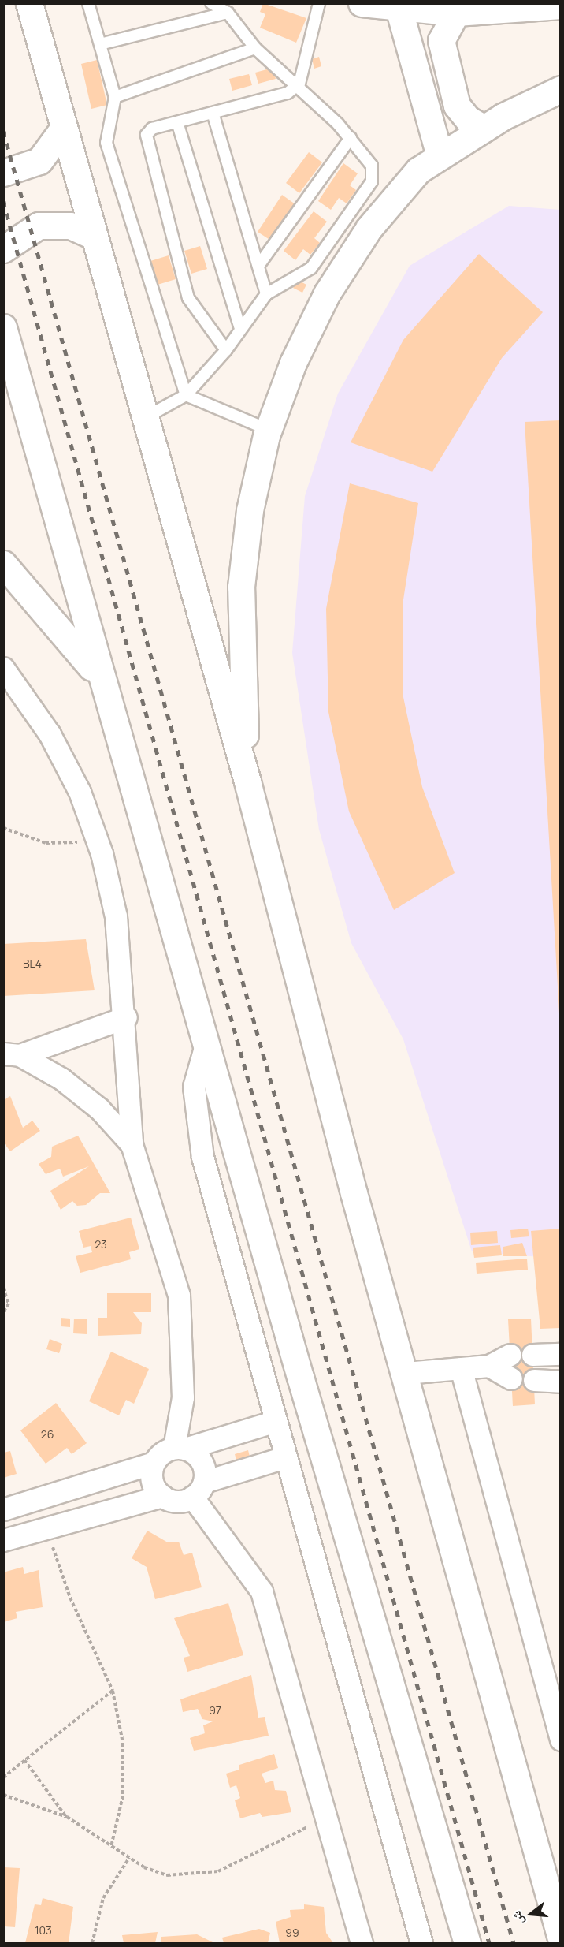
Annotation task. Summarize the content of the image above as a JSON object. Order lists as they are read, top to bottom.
{
  "house_numbers": [
    "BL4",
    "23",
    "26",
    "97",
    "103",
    "99"
  ],
  "north": "left"
}
